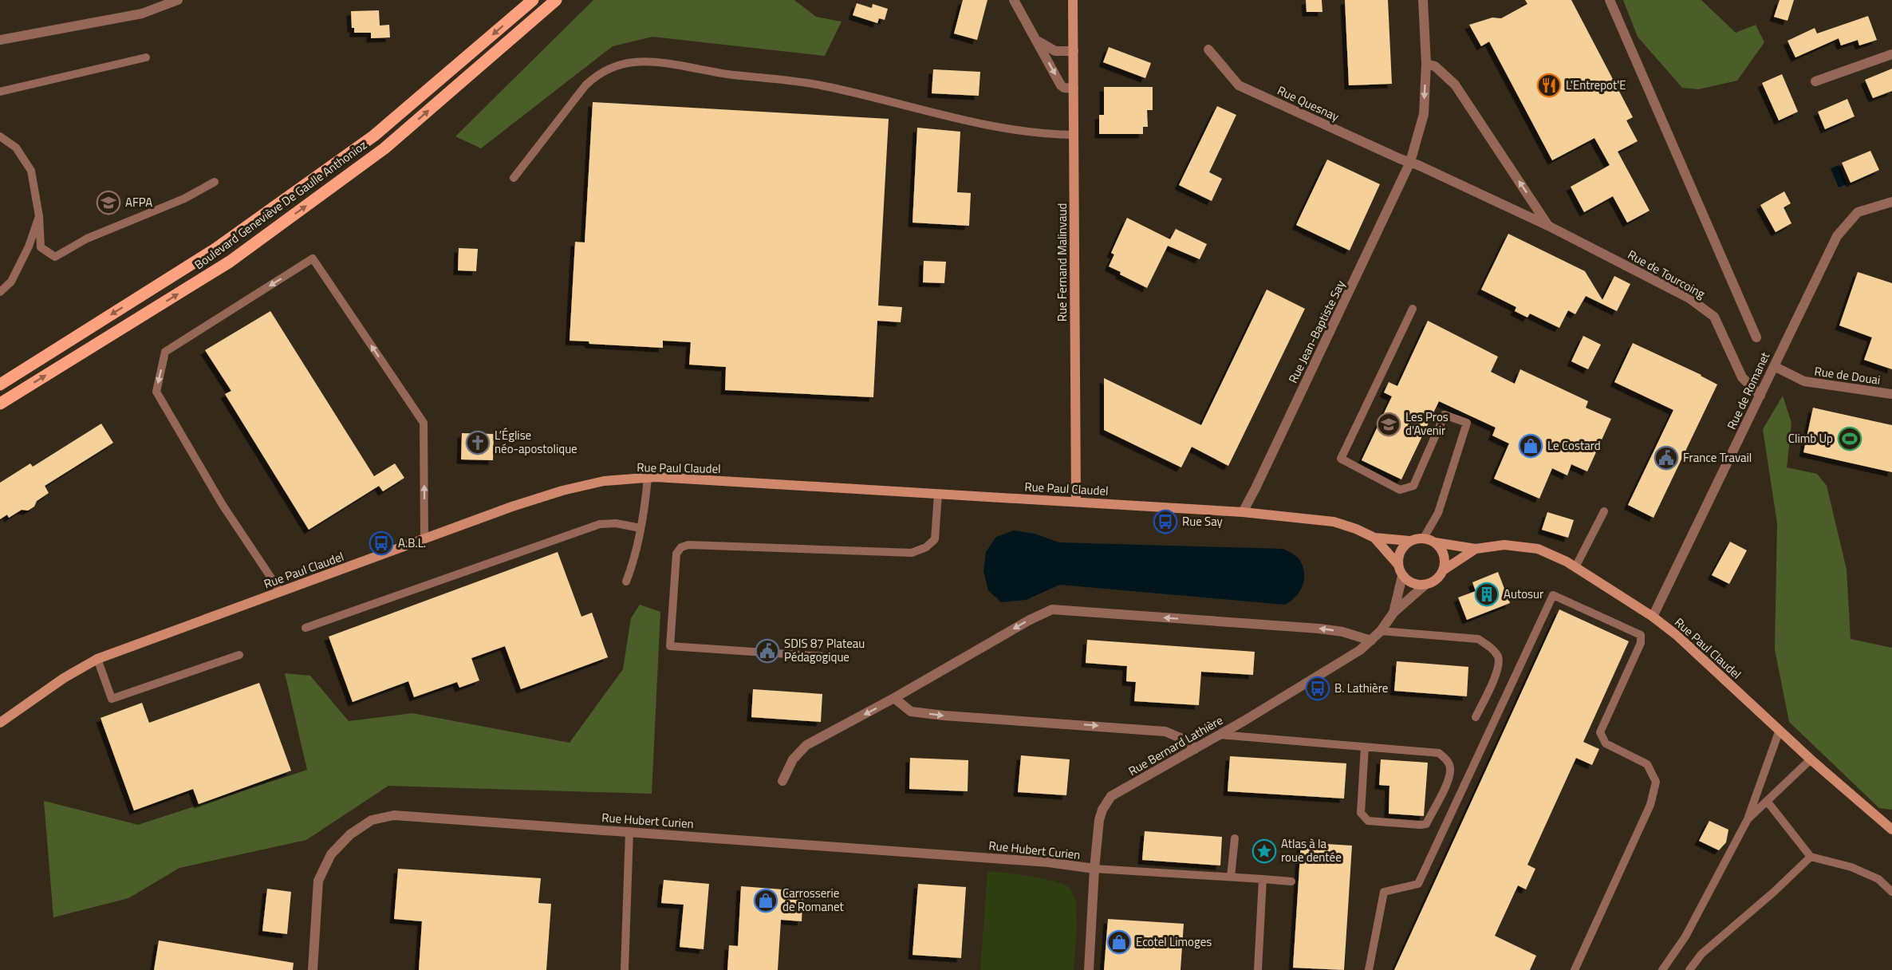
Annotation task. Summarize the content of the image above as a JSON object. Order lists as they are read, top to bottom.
{
  "streets": {
    "main road": ["Boulevard Geneviève De Gaulle Anthonioz"],
    "street": [
      "Rue Quesnay",
      "Rue Fernand Malinvaud",
      "Rue de Tourcoing",
      "Rue Jean-Baptiste Say",
      "Rue de Douai",
      "Rue de Romanet",
      "Rue Paul Claudel",
      "Rue Bernard Lathière",
      "Rue Hubert Curien"
    ]
  },
  "crossings": [
    ["Rue Quesnay", "Rue de Tourcoing"],
    ["Rue Quesnay", "Rue Jean-Baptiste Say"],
    ["Rue Fernand Malinvaud", "Rue Paul Claudel"],
    ["Rue de Tourcoing", "Rue Jean-Baptiste Say"],
    ["Rue de Tourcoing", "Rue de Romanet"],
    ["Rue Jean-Baptiste Say", "Rue Paul Claudel"],
    ["Rue de Douai", "Rue de Romanet"],
    ["Rue de Romanet", "Rue Paul Claudel"],
    ["Rue Paul Claudel", "Rue Bernard Lathière"],
    ["Rue Bernard Lathière", "Rue Hubert Curien"]
  ],
  "places": {
    "restaurant": ["L'Entrepot'E"],
    "school or university": ["AFPA", "Les Pros d'Avenir"],
    "sports": ["Climb Up"],
    "church": ["L’Église néo-apostolique"],
    "shop": ["Le Costard", "Carrosserie de Romanet", "Ecotel Limoges"],
    "public building": ["France Travail", "SDIS 87 Plateau Pédagogique"],
    "bus stop": ["Rue Say", "A.B.L.", "B. Lathière"],
    "building": ["Autosur"],
    "place": ["Atlas à la roue dentée"]
  }
}
